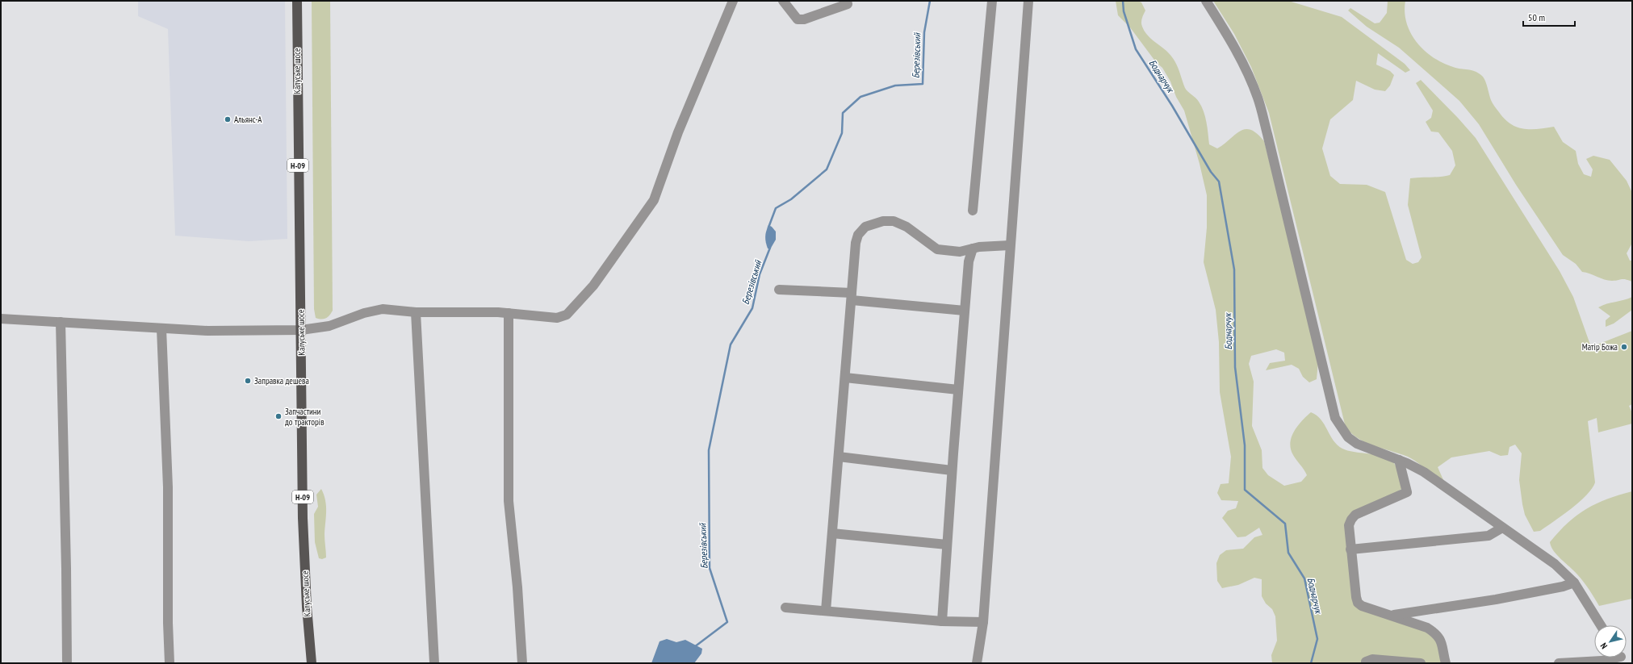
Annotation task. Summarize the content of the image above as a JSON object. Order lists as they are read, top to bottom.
{
  "streets": {
    "main road": ["Калуське шосе", "Н-09"]
  },
  "water": ["Березівський", "Боднарчук"],
  "places": [
    "Альянс-А",
    "Матір Божа",
    "Заправка дешева",
    "Запчастини до тракторів"
  ],
  "scale_bar": "50 m",
  "north": "bottom left"
}
